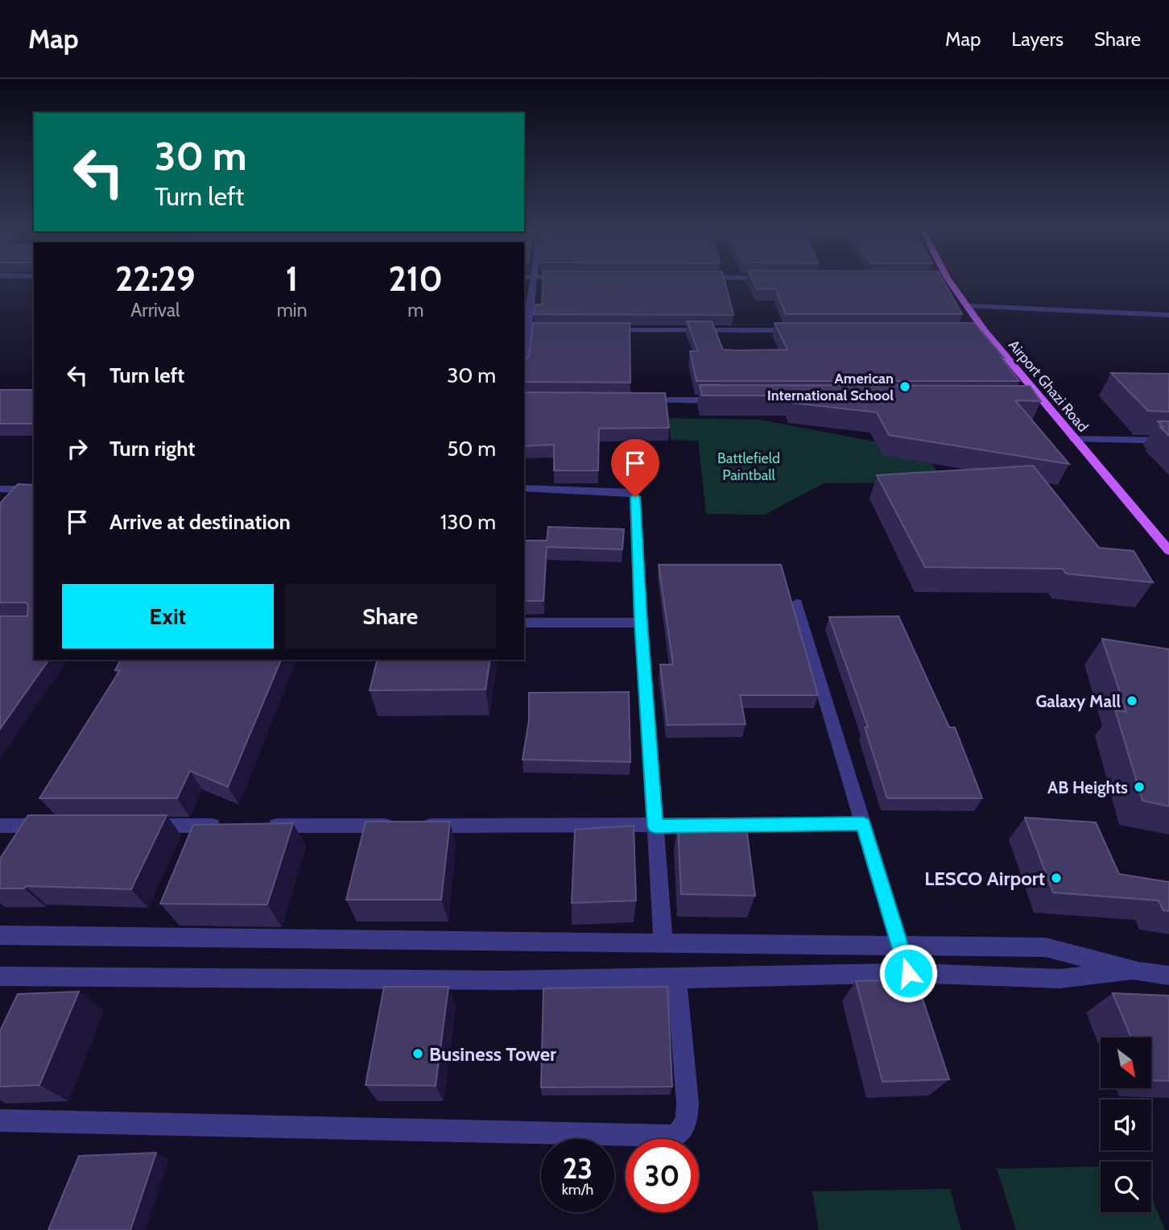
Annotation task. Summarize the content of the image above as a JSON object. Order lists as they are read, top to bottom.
{
  "streets": {
    "main road": ["Airport Ghazi Road"]
  },
  "parks": ["Battlefield Paintball"],
  "places": [
    "American International School",
    "Galaxy Mall",
    "AB Heights",
    "LESCO Airport",
    "Business Tower"
  ],
  "north": "bottom right",
  "page": {
    "header": "Map",
    "nav": ["Map", "Layers", "Share"],
    "turn": ["30 m", "Turn left"],
    "eta": [
      "22:29",
      "Arrival",
      "1",
      "min",
      "210",
      "m"
    ],
    "list": [
      {
        "name": "Turn left",
        "value": "30 m"
      },
      {
        "name": "Turn right",
        "value": "50 m"
      },
      {
        "name": "Arrive at destination",
        "value": "130 m"
      }
    ],
    "buttons": ["Exit", "Share"],
    "speed": "23 km/h",
    "limit": "30"
  }
}
